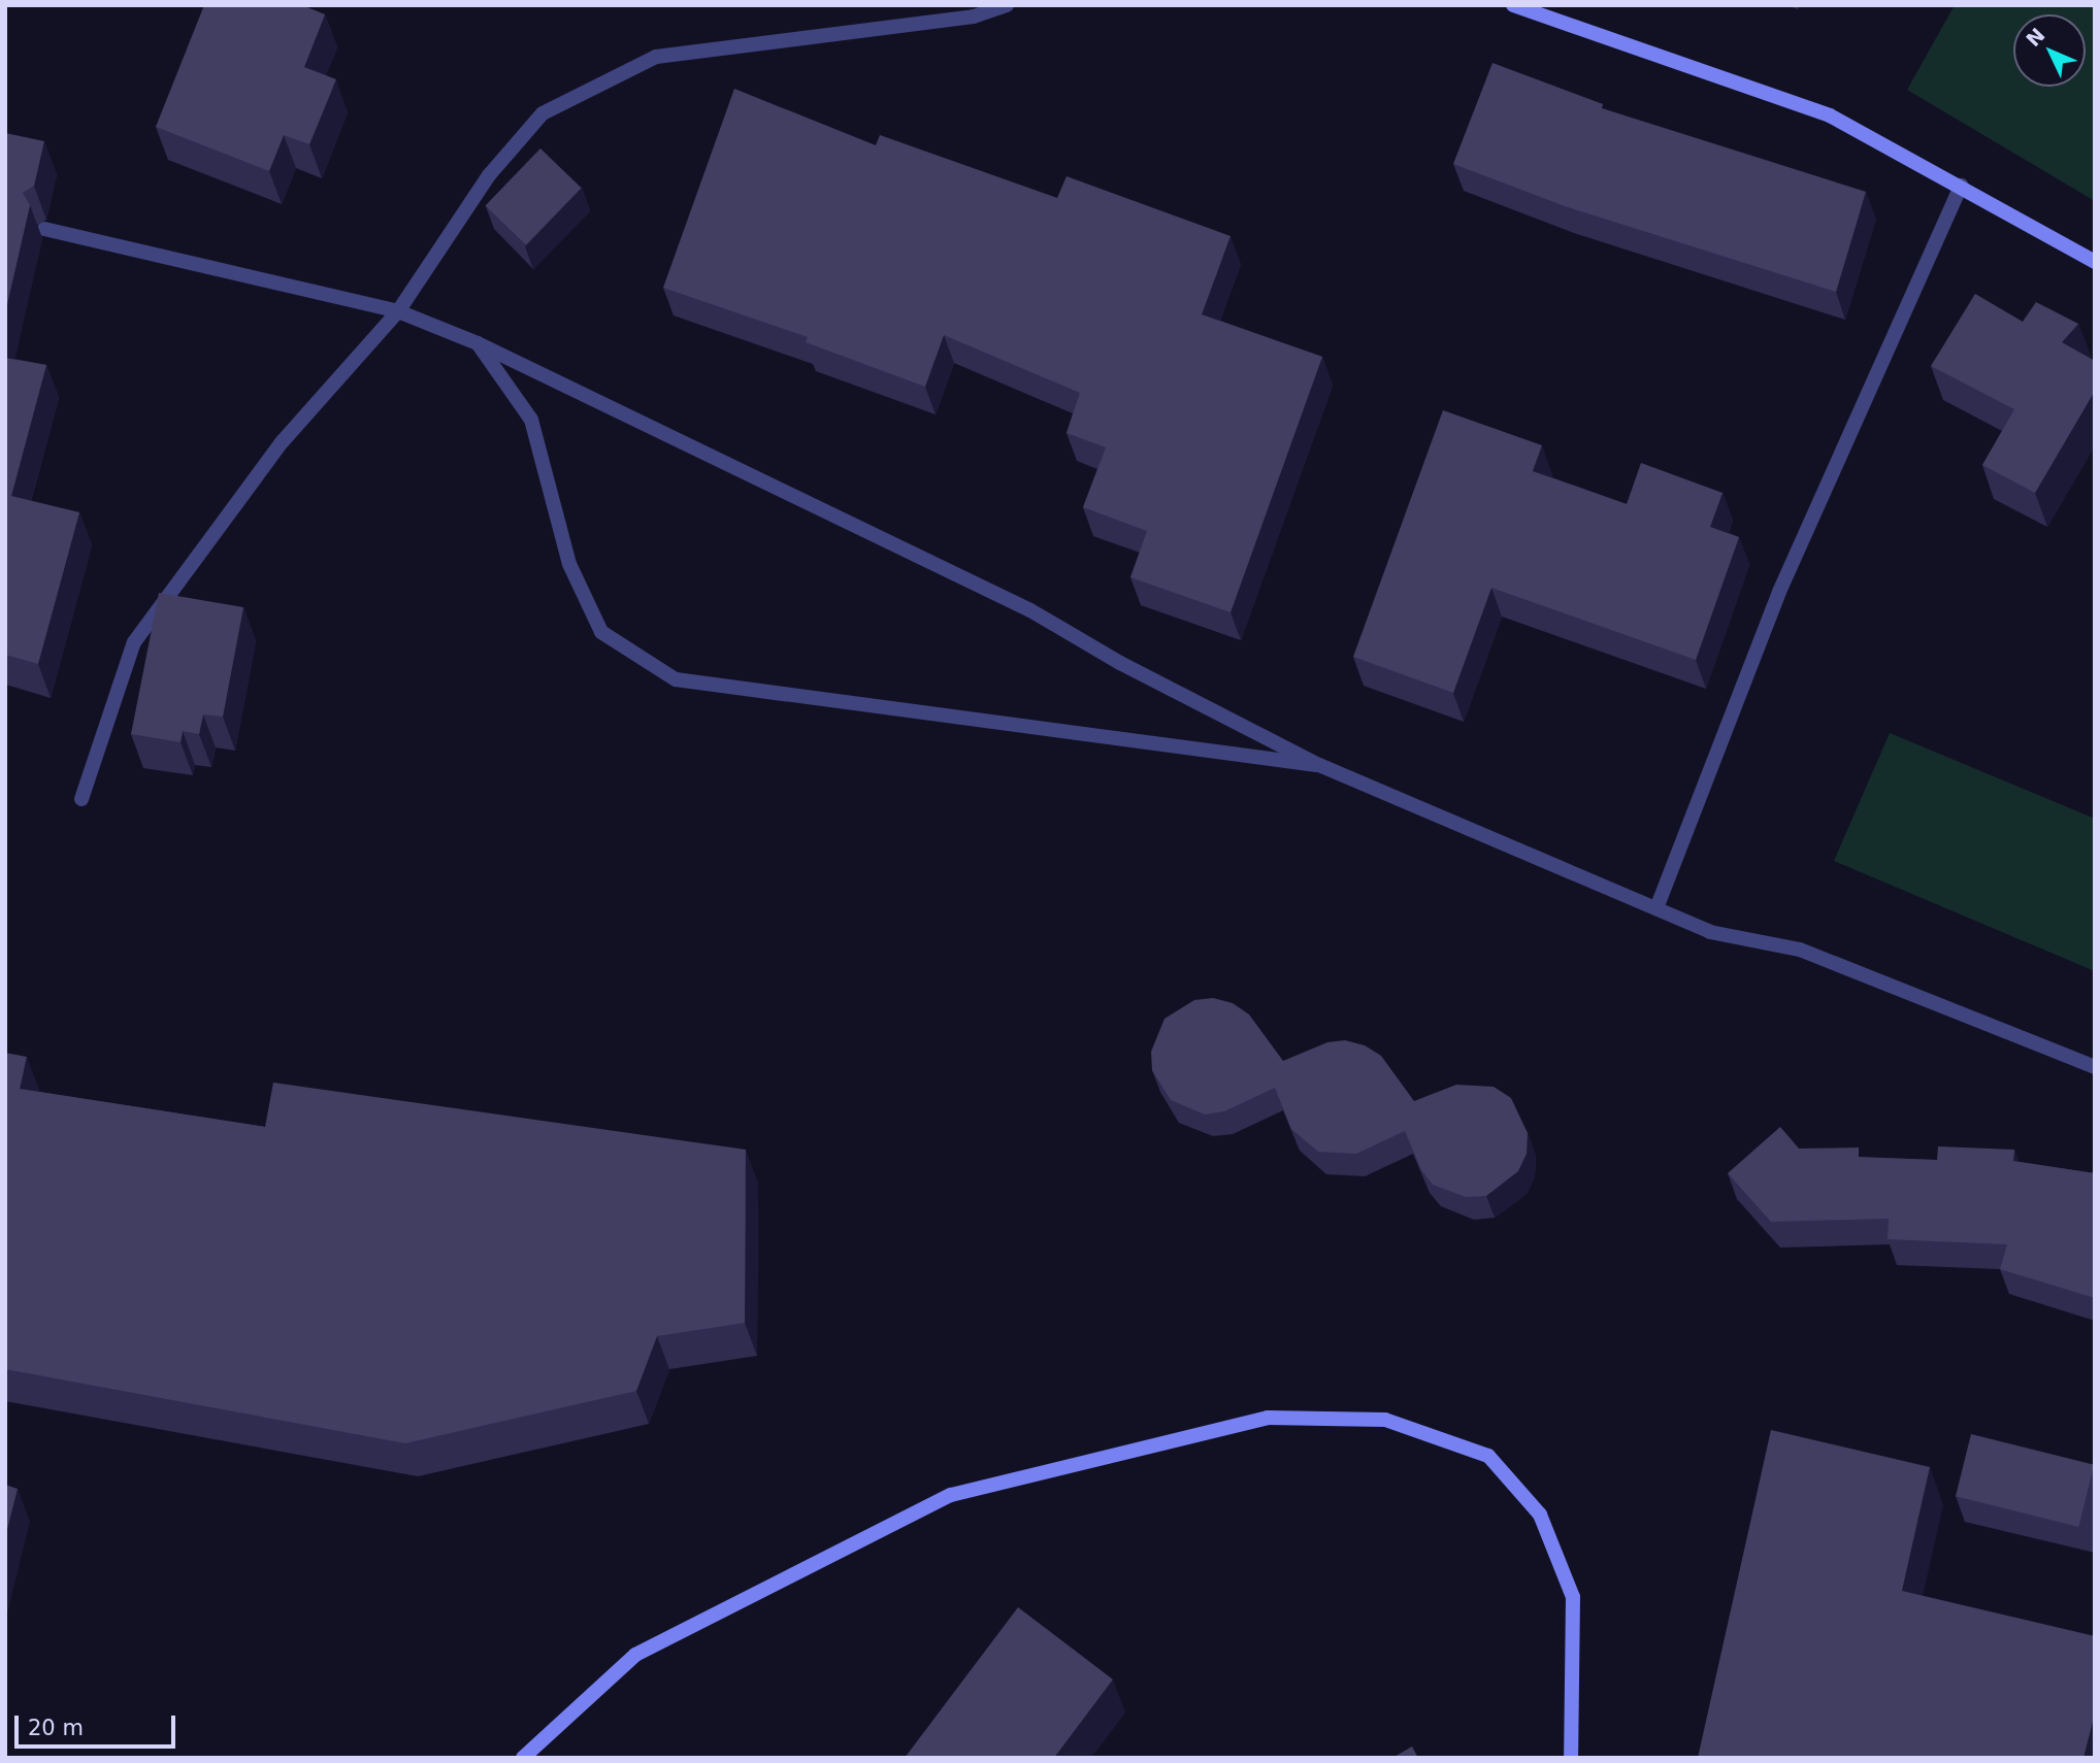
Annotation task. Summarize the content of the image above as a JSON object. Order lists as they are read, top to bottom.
{
  "scale_bar": "20 m",
  "north": "top left"
}
